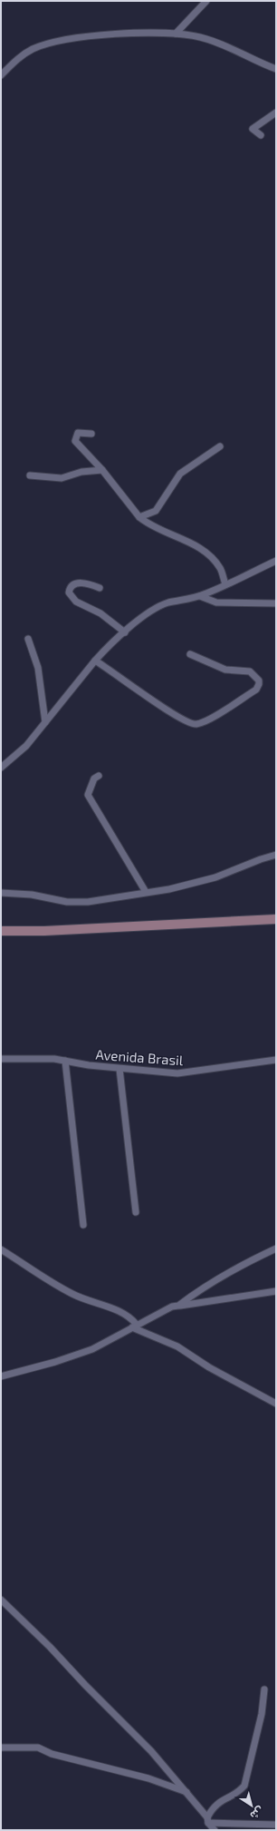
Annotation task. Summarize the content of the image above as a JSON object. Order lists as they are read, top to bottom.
{
  "streets": {
    "street": ["Avenida Brasil"]
  },
  "north": "bottom right"
}
